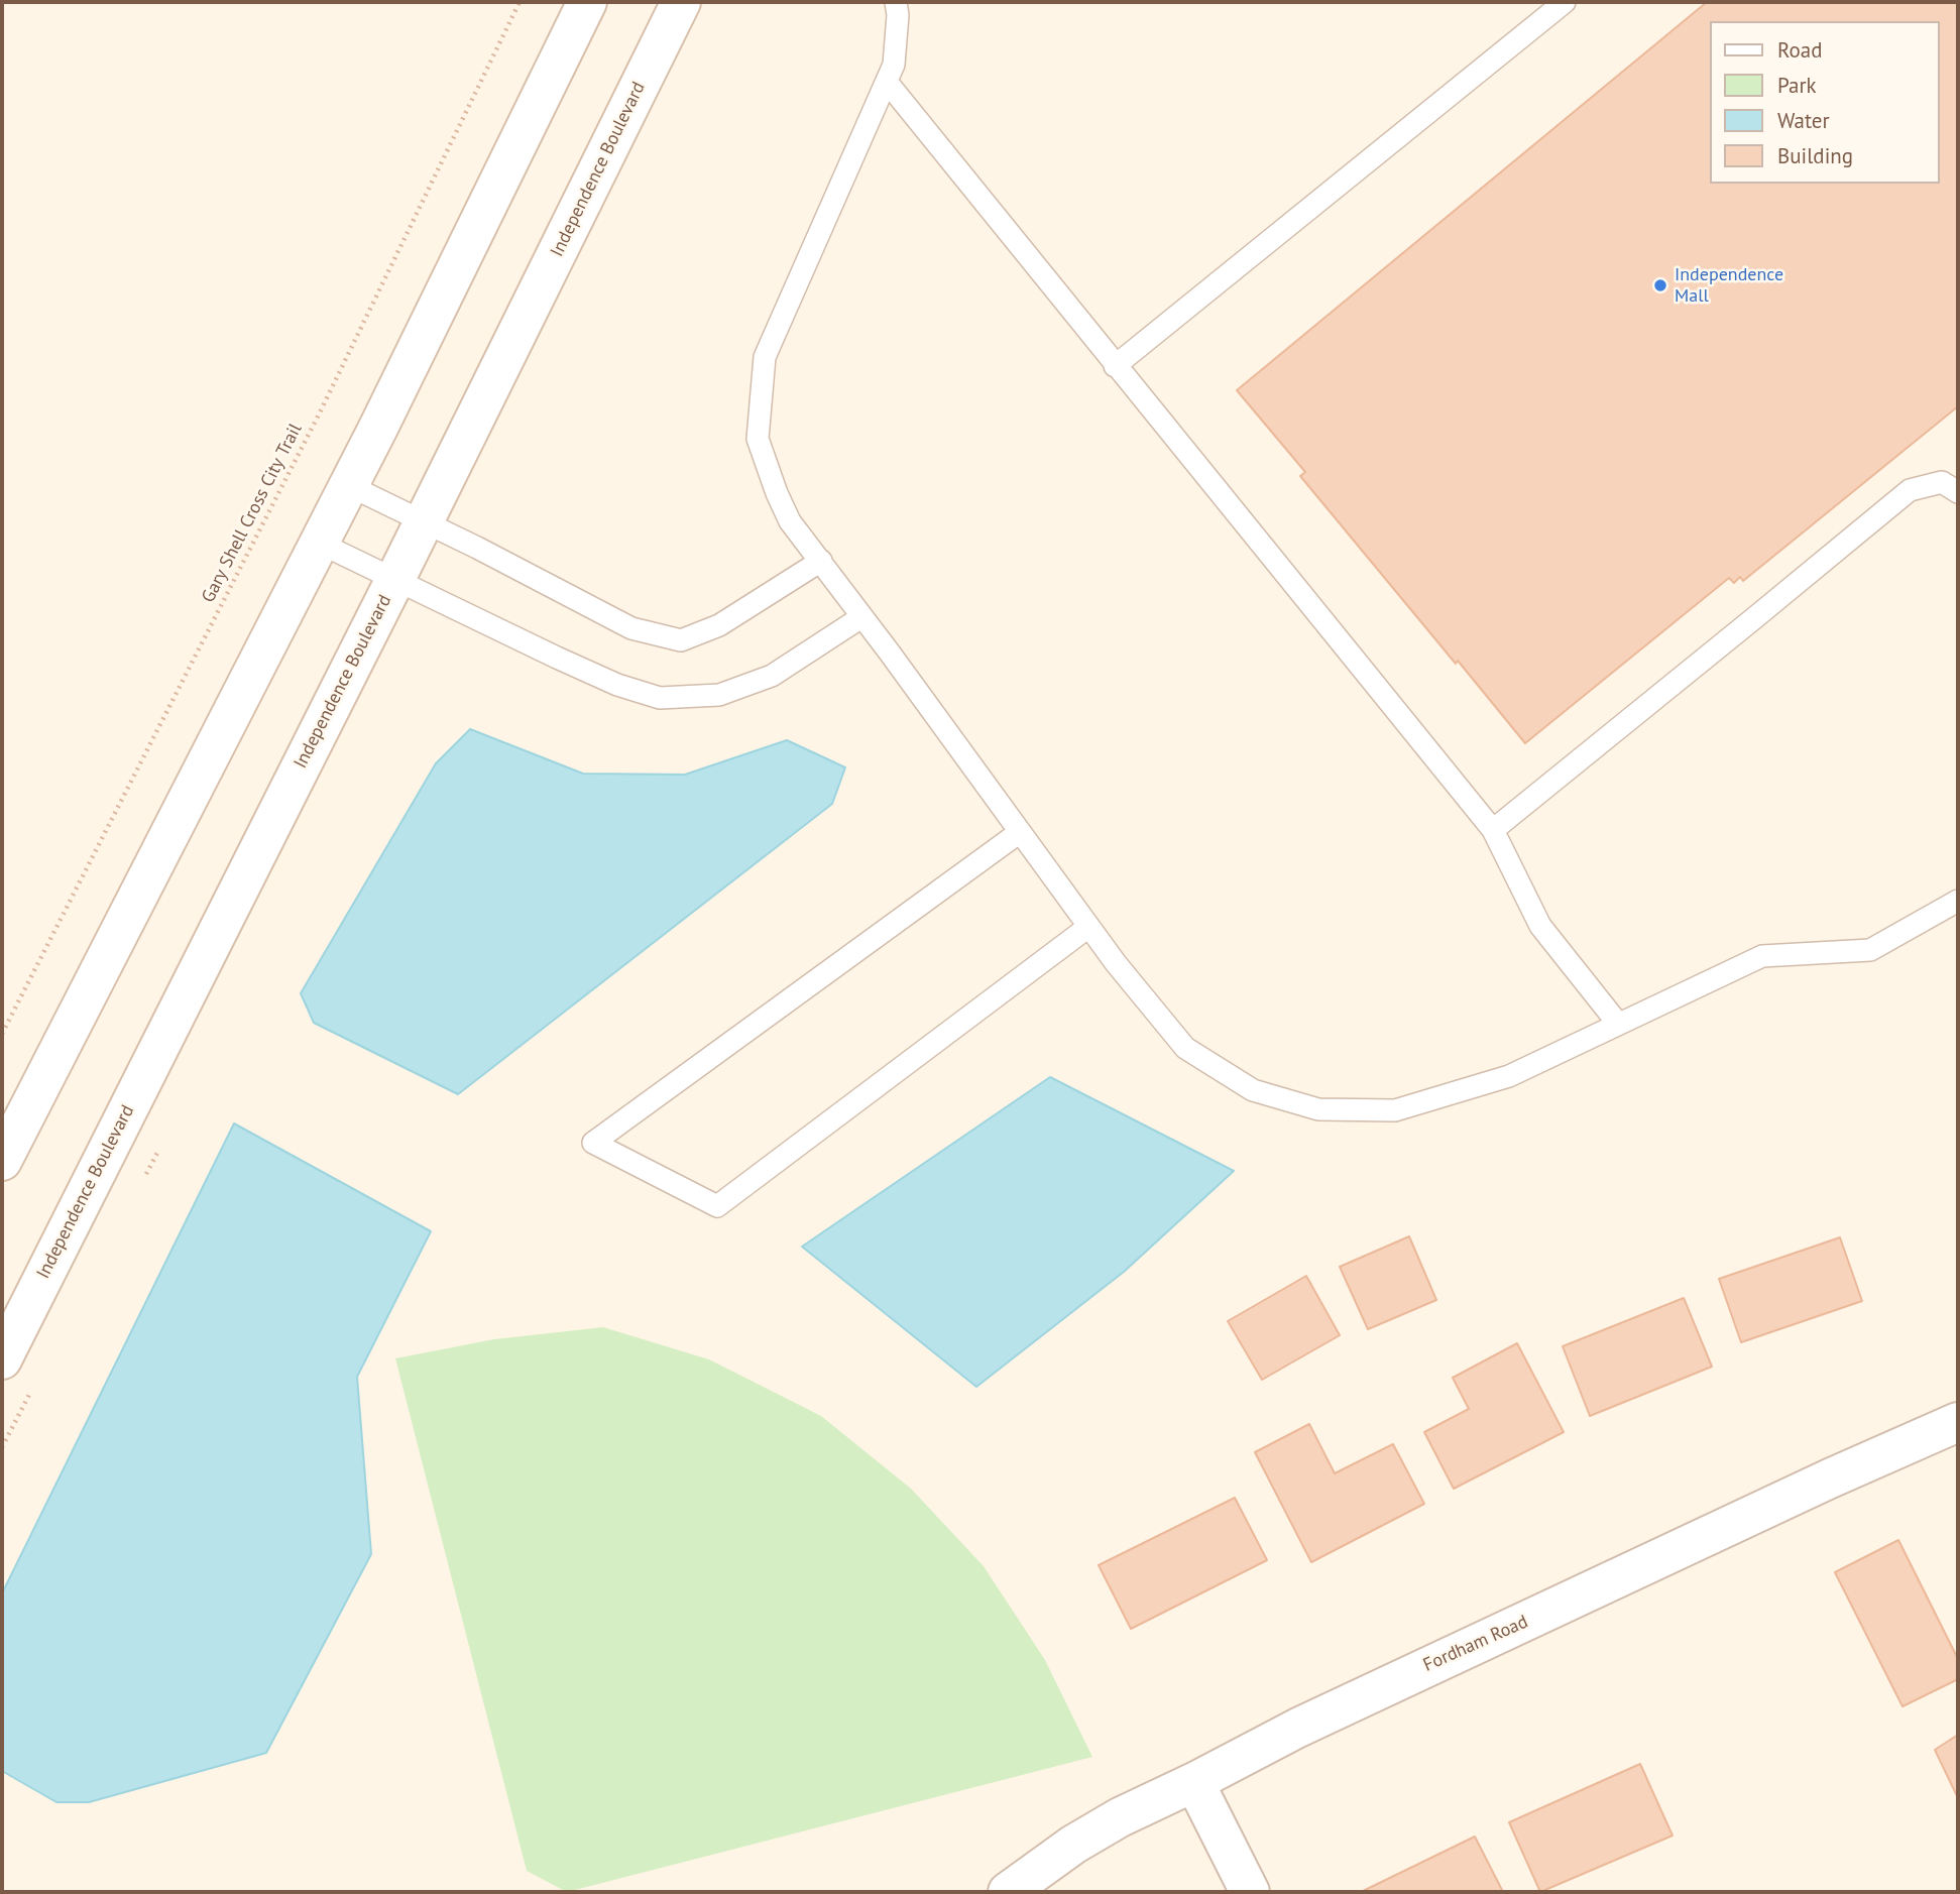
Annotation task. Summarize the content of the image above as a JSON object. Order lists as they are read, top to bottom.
{
  "streets": {
    "main road": ["Independence Boulevard", "Fordham Road"],
    "path": ["Gary Shell Cross City Trail"]
  },
  "places": ["Independence Mall"],
  "legend": [
    "Road",
    "Park",
    "Water",
    "Building"
  ]
}
